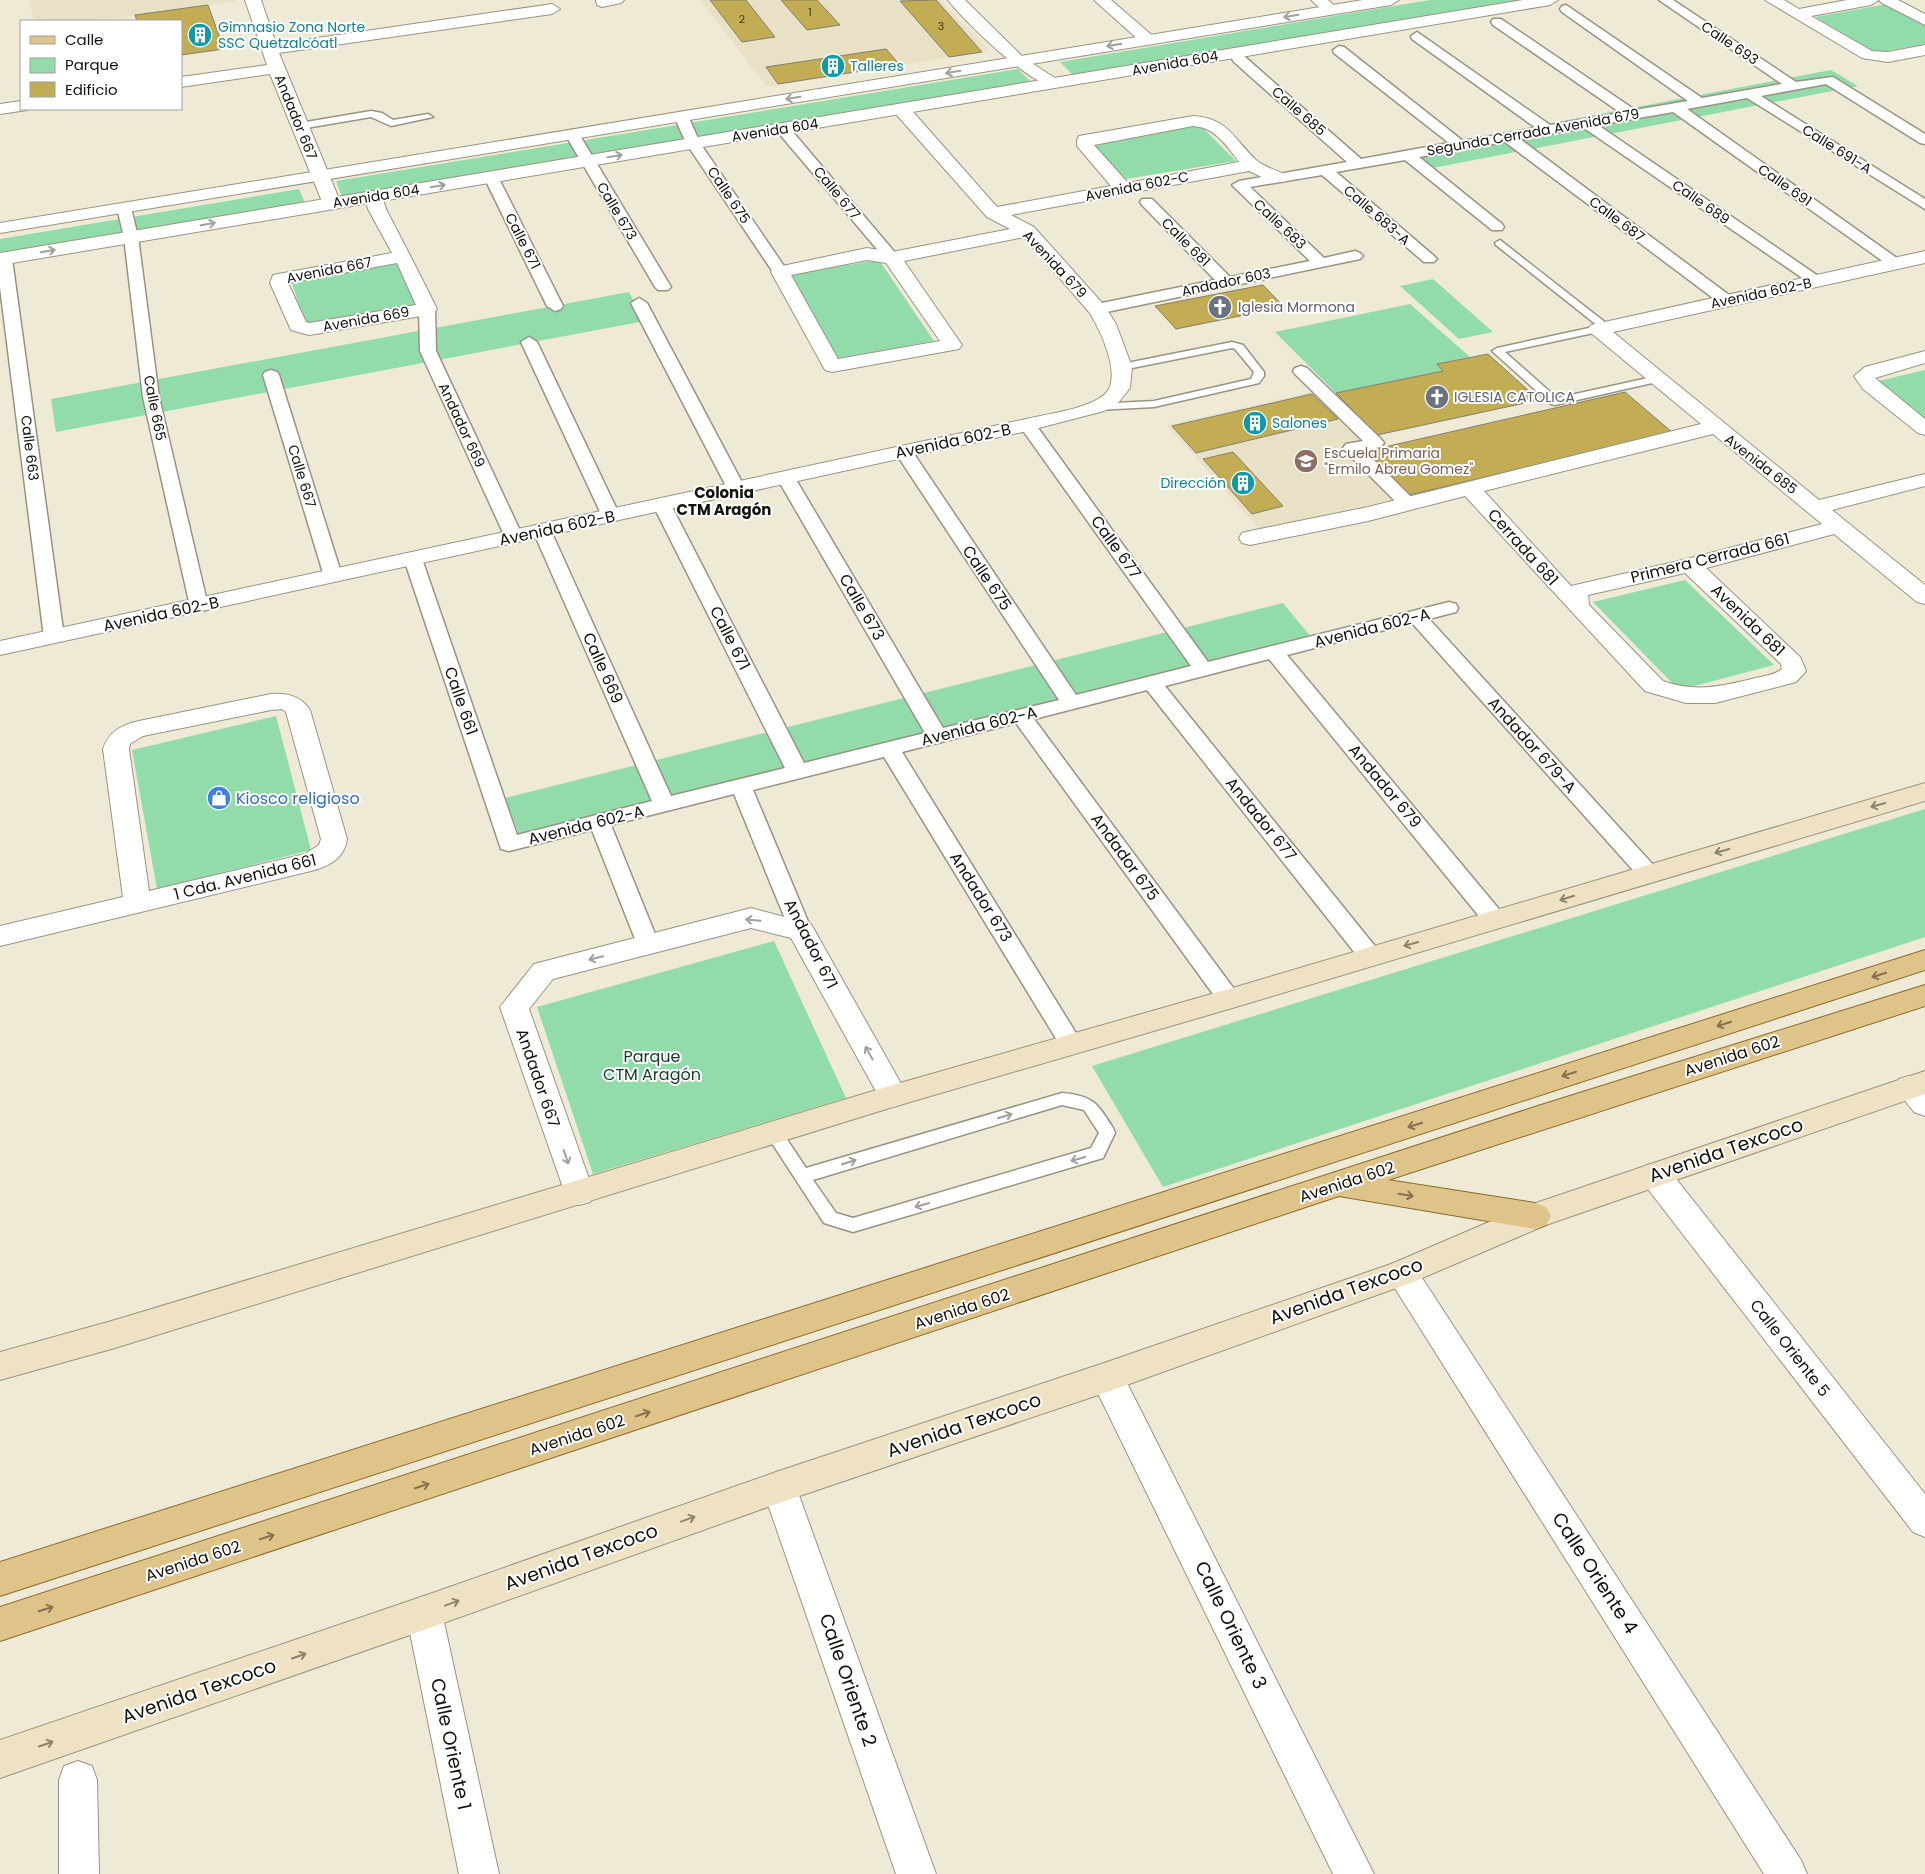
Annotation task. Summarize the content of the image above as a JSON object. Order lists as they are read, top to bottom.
{
  "streets": {
    "main road": ["Avenida 602", "Avenida Texcoco"],
    "street": [
      "Calle 693",
      "Avenida 604",
      "Calle 685",
      "Andador 667",
      "Segunda Cerrada Avenida 679",
      "Calle 691-A",
      "Calle 691",
      "Avenida 602-C",
      "Calle 677",
      "Calle 675",
      "Calle 689",
      "Calle 673",
      "Calle 683-A",
      "Calle 687",
      "Calle 683",
      "Calle 671",
      "Calle 681",
      "Avenida 679",
      "Avenida 667",
      "Andador 603",
      "Avenida 602-B",
      "Avenida 669",
      "Calle 665",
      "Andador 669",
      "Calle 663",
      "Avenida 685",
      "Calle 667",
      "Cerrada 681",
      "Primera Cerrada 661",
      "Avenida 681",
      "Avenida 602-A",
      "Calle 669",
      "Calle 661",
      "Andador 679-A",
      "Andador 679",
      "Andador 677",
      "Andador 675",
      "1 Cda. Avenida 661",
      "Andador 673",
      "Andador 671",
      "Calle Oriente 5",
      "Calle Oriente 4",
      "Calle Oriente 3",
      "Calle Oriente 2",
      "Calle Oriente 1"
    ]
  },
  "crossings": [
    ["Calle 693", "Segunda Cerrada Avenida 679"],
    ["Avenida 604", "Andador 667"],
    ["Avenida 604", "Calle 677"],
    ["Avenida 604", "Calle 675"],
    ["Avenida 604", "Calle 673"],
    ["Avenida 604", "Calle 671"],
    ["Avenida 604", "Avenida 679"],
    ["Avenida 604", "Avenida 669"],
    ["Avenida 604", "Calle 665"],
    ["Avenida 604", "Calle 663"],
    ["Calle 685", "Segunda Cerrada Avenida 679"],
    ["Segunda Cerrada Avenida 679", "Calle 691-A"],
    ["Segunda Cerrada Avenida 679", "Calle 691"],
    ["Segunda Cerrada Avenida 679", "Calle 689"],
    ["Segunda Cerrada Avenida 679", "Calle 683-A"],
    ["Segunda Cerrada Avenida 679", "Calle 687"],
    ["Segunda Cerrada Avenida 679", "Calle 683"],
    ["Calle 691", "Avenida 602-B"],
    ["Avenida 602-C", "Avenida 679"],
    ["Calle 677", "Avenida 602-B"],
    ["Calle 677", "Avenida 602-A"],
    ["Calle 675", "Avenida 602-B"],
    ["Calle 675", "Avenida 602-A"],
    ["Calle 689", "Avenida 602-B"],
    ["Calle 673", "Avenida 602-B"],
    ["Calle 673", "Avenida 602-A"],
    ["Calle 687", "Avenida 602-B"],
    ["Calle 683", "Andador 603"],
    ["Calle 671", "Avenida 602-B"],
    ["Calle 671", "Avenida 602-A"],
    ["Calle 681", "Andador 603"],
    ["Avenida 679", "Andador 603"],
    ["Avenida 667", "Avenida 669"],
    ["Avenida 602-B", "Calle 665"],
    ["Avenida 602-B", "Andador 669"],
    ["Avenida 602-B", "Calle 663"],
    ["Avenida 602-B", "Avenida 685"],
    ["Avenida 602-B", "Calle 667"],
    ["Avenida 602-B", "Calle 669"],
    ["Avenida 602-B", "Calle 661"],
    ["Avenida 669", "Andador 669"],
    ["Avenida 685", "Primera Cerrada 661"],
    ["Cerrada 681", "Primera Cerrada 661"],
    ["Cerrada 681", "Avenida 681"],
    ["Primera Cerrada 661", "Avenida 681"],
    ["Avenida 602-A", "Calle 669"],
    ["Avenida 602-A", "Calle 661"],
    ["Avenida 602-A", "Andador 679-A"],
    ["Avenida 602-A", "Andador 679"],
    ["Avenida 602-A", "Andador 677"],
    ["Avenida 602-A", "Andador 675"],
    ["Avenida 602-A", "Andador 673"],
    ["Avenida 602-A", "Andador 671"],
    ["Avenida Texcoco", "Calle Oriente 5"],
    ["Avenida Texcoco", "Calle Oriente 4"],
    ["Avenida Texcoco", "Calle Oriente 3"],
    ["Avenida Texcoco", "Calle Oriente 2"],
    ["Avenida Texcoco", "Calle Oriente 1"]
  ],
  "one_way": ["Andador 671", "Avenida Texcoco"],
  "districts": ["Colonia CTM Aragón"],
  "parks": ["Parque CTM Aragón"],
  "places": {
    "building": [
      "Gimnasio Zona Norte SSC Quetzalcóatl",
      "Talleres",
      "Salones",
      "Dirección"
    ],
    "church": ["Iglesia Mormona", "IGLESIA CATOLICA"],
    "school or university": ["Escuela Primaria \"Ermilo Abreu Gomez\""],
    "shop": ["Kiosco religioso"]
  },
  "house_numbers": ["1", "2", "3"],
  "legend": ["Calle", "Parque", "Edificio"]
}
